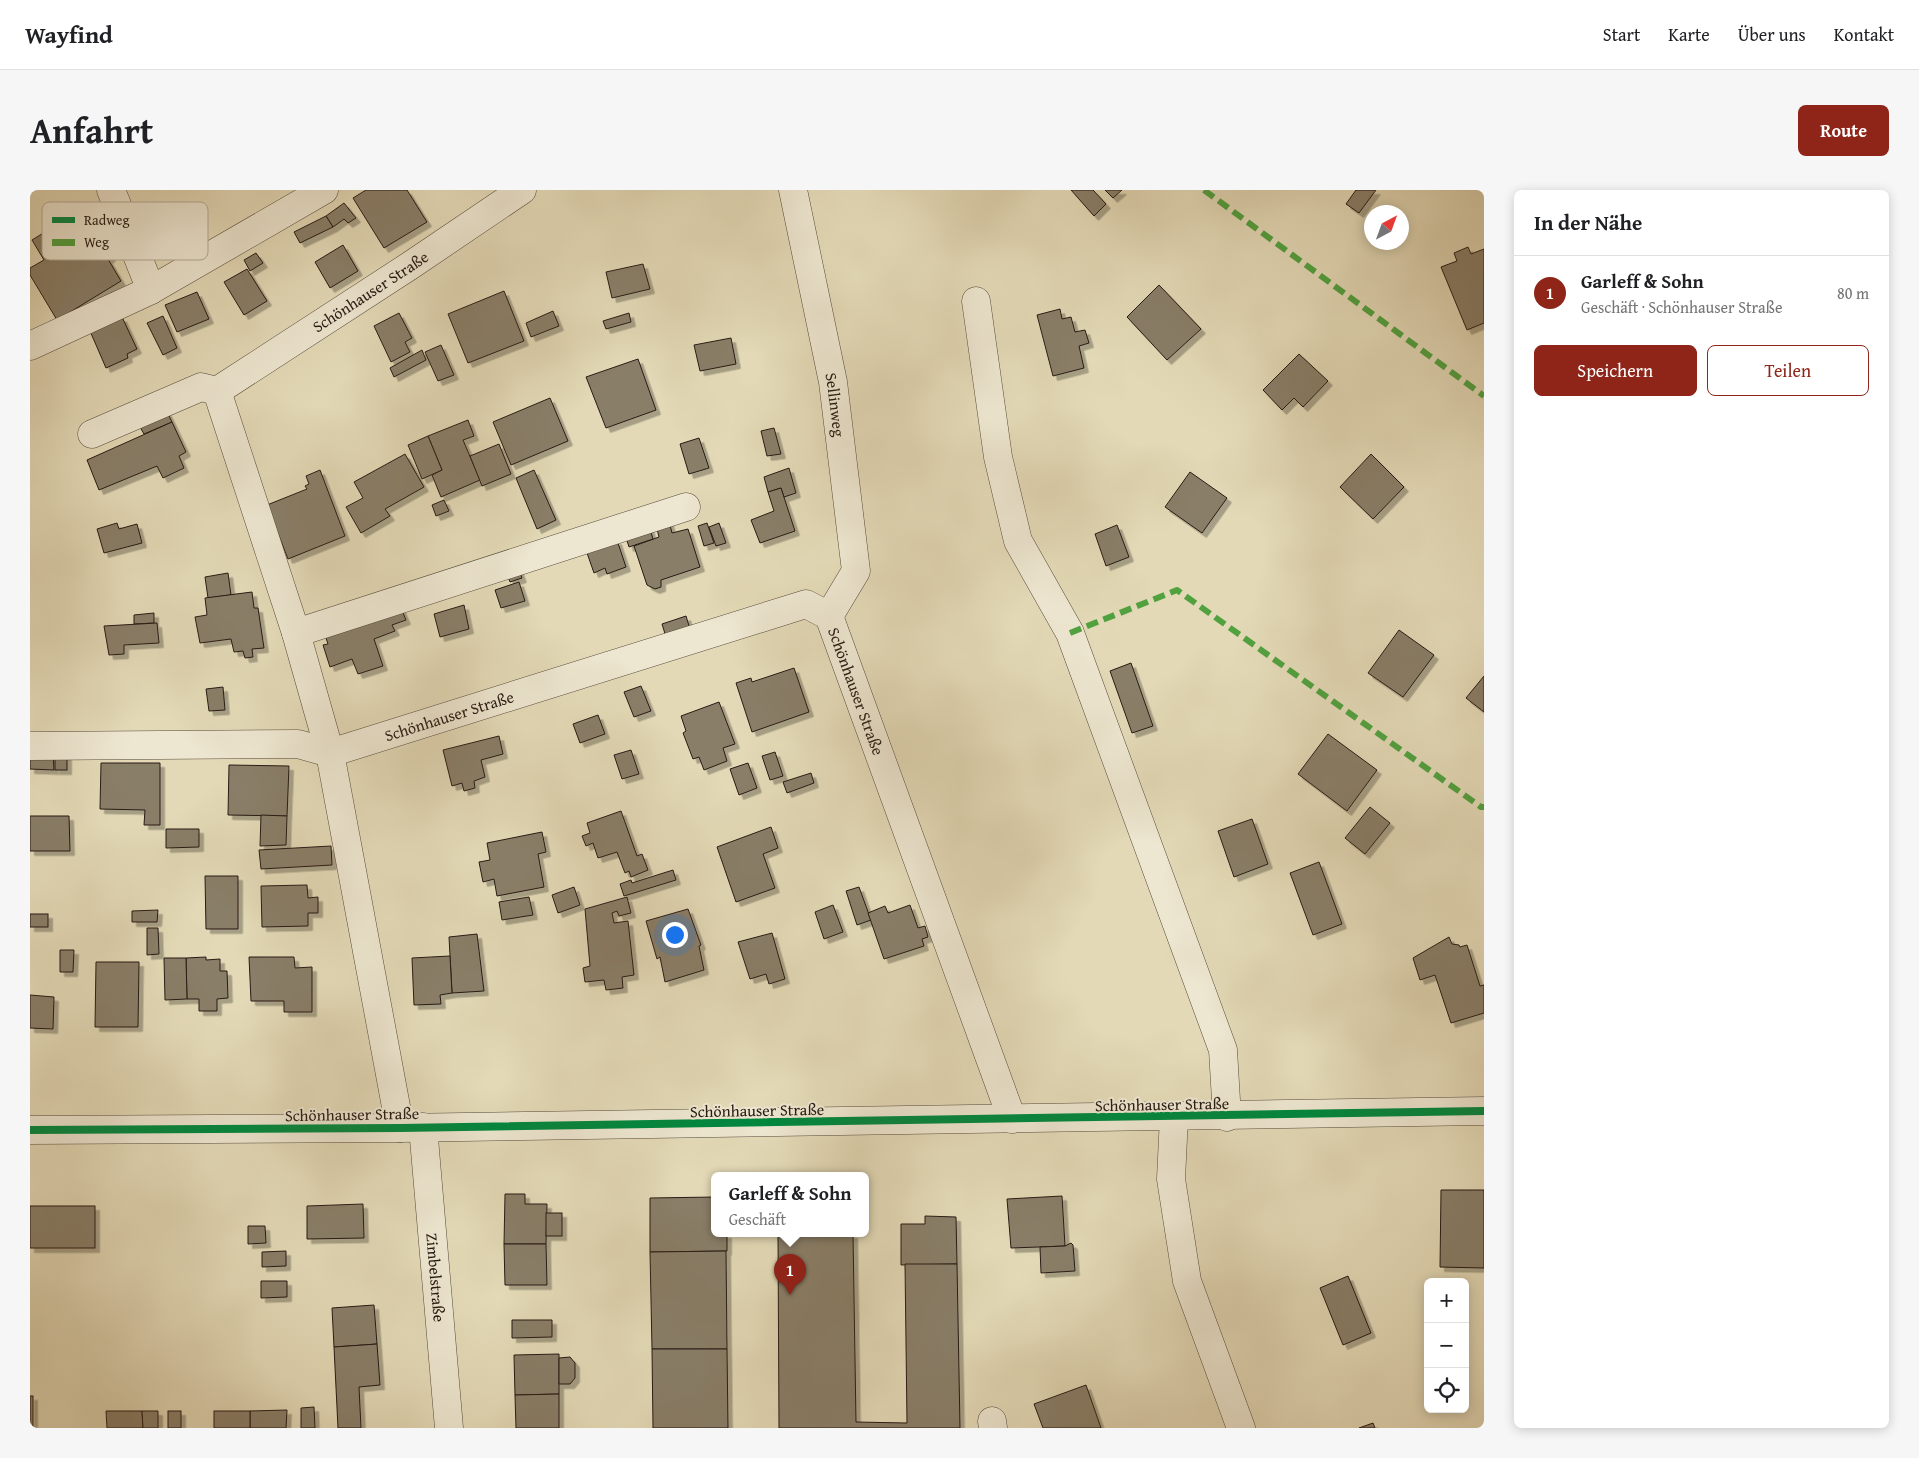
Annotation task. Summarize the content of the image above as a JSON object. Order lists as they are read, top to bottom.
{
  "streets": {
    "street": ["Schönhauser Straße", "Sellinweg", "Zimbelstraße"]
  },
  "crossings": [
    ["Schönhauser Straße", "Sellinweg"],
    ["Schönhauser Straße", "Zimbelstraße"]
  ],
  "legend": ["Radweg", "Weg"],
  "north": "top right",
  "page": {
    "header": "Wayfind",
    "nav": [
      "Start",
      "Karte",
      "Über uns",
      "Kontakt"
    ],
    "title": "Anfahrt",
    "buttons": [
      "Route",
      ["Speichern", "Teilen"]
    ],
    "heading": "In der Nähe",
    "list": [
      {
        "mark": "1",
        "name": "Garleff & Sohn",
        "note": "Geschäft · Schönhauser Straße",
        "value": "80 m"
      }
    ],
    "popup": ["Garleff & Sohn", "Geschäft"],
    "pins": "1",
    "map_buttons": ["+", "−"]
  }
}
